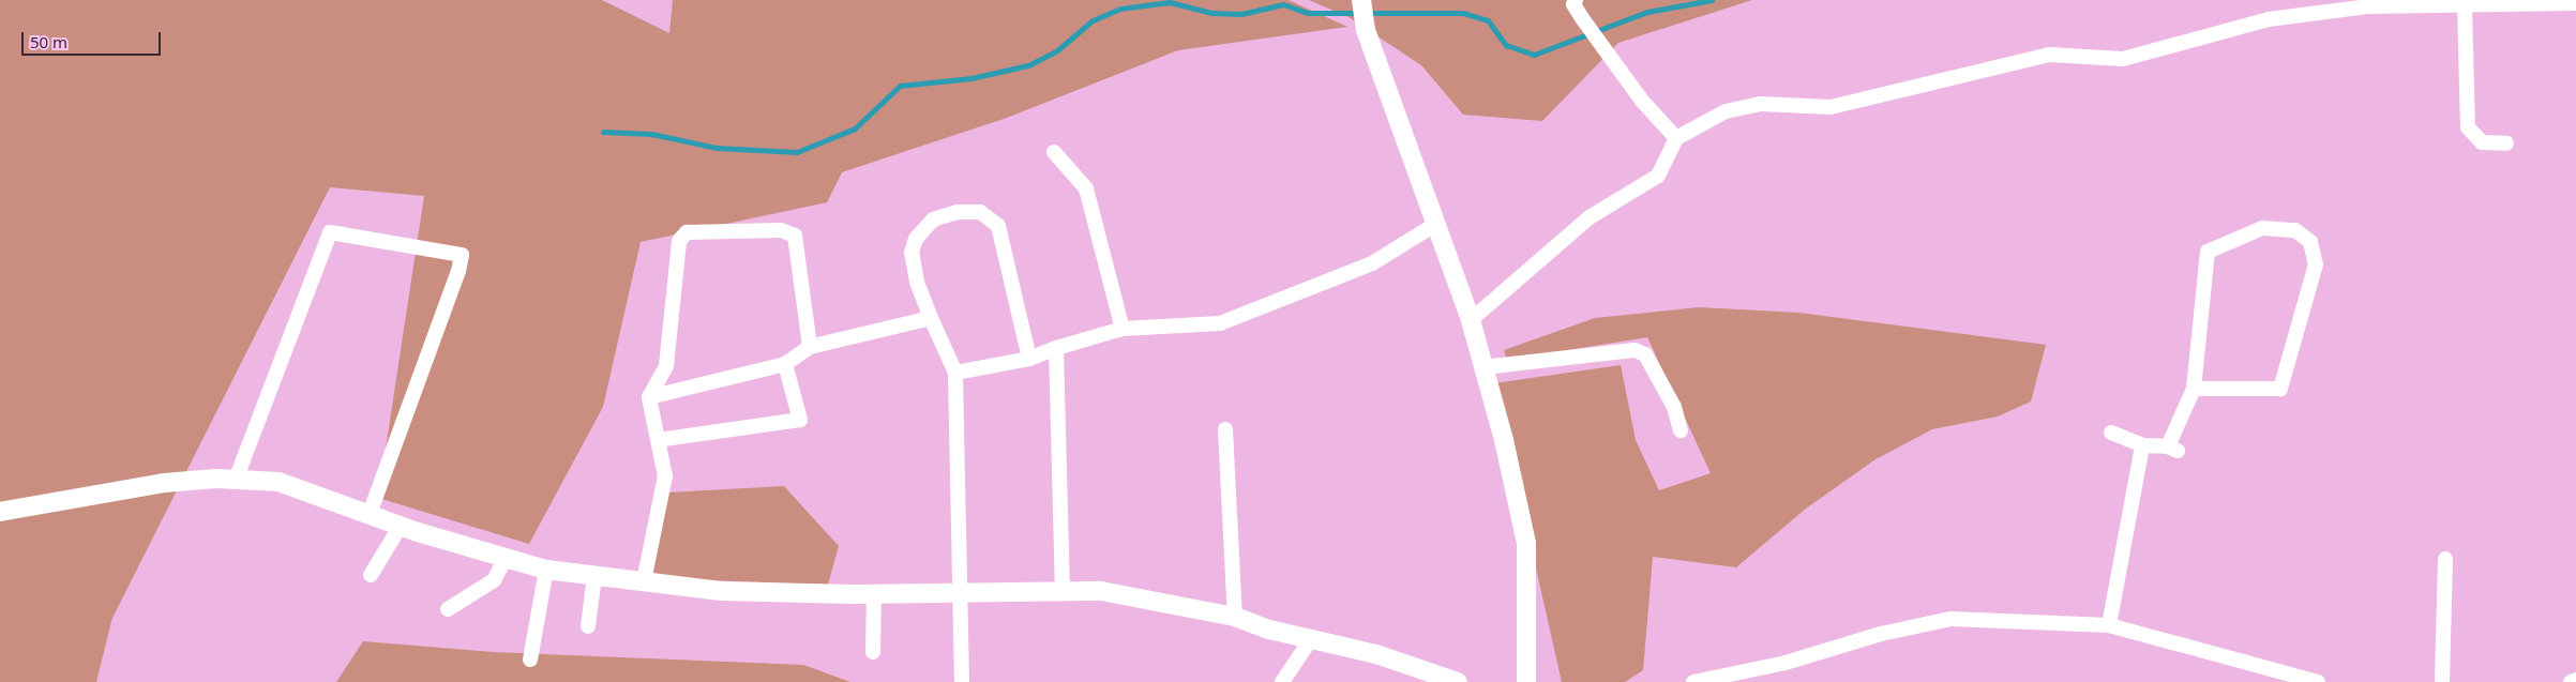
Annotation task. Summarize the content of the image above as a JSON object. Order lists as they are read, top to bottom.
{
  "scale_bar": "50 m"
}
